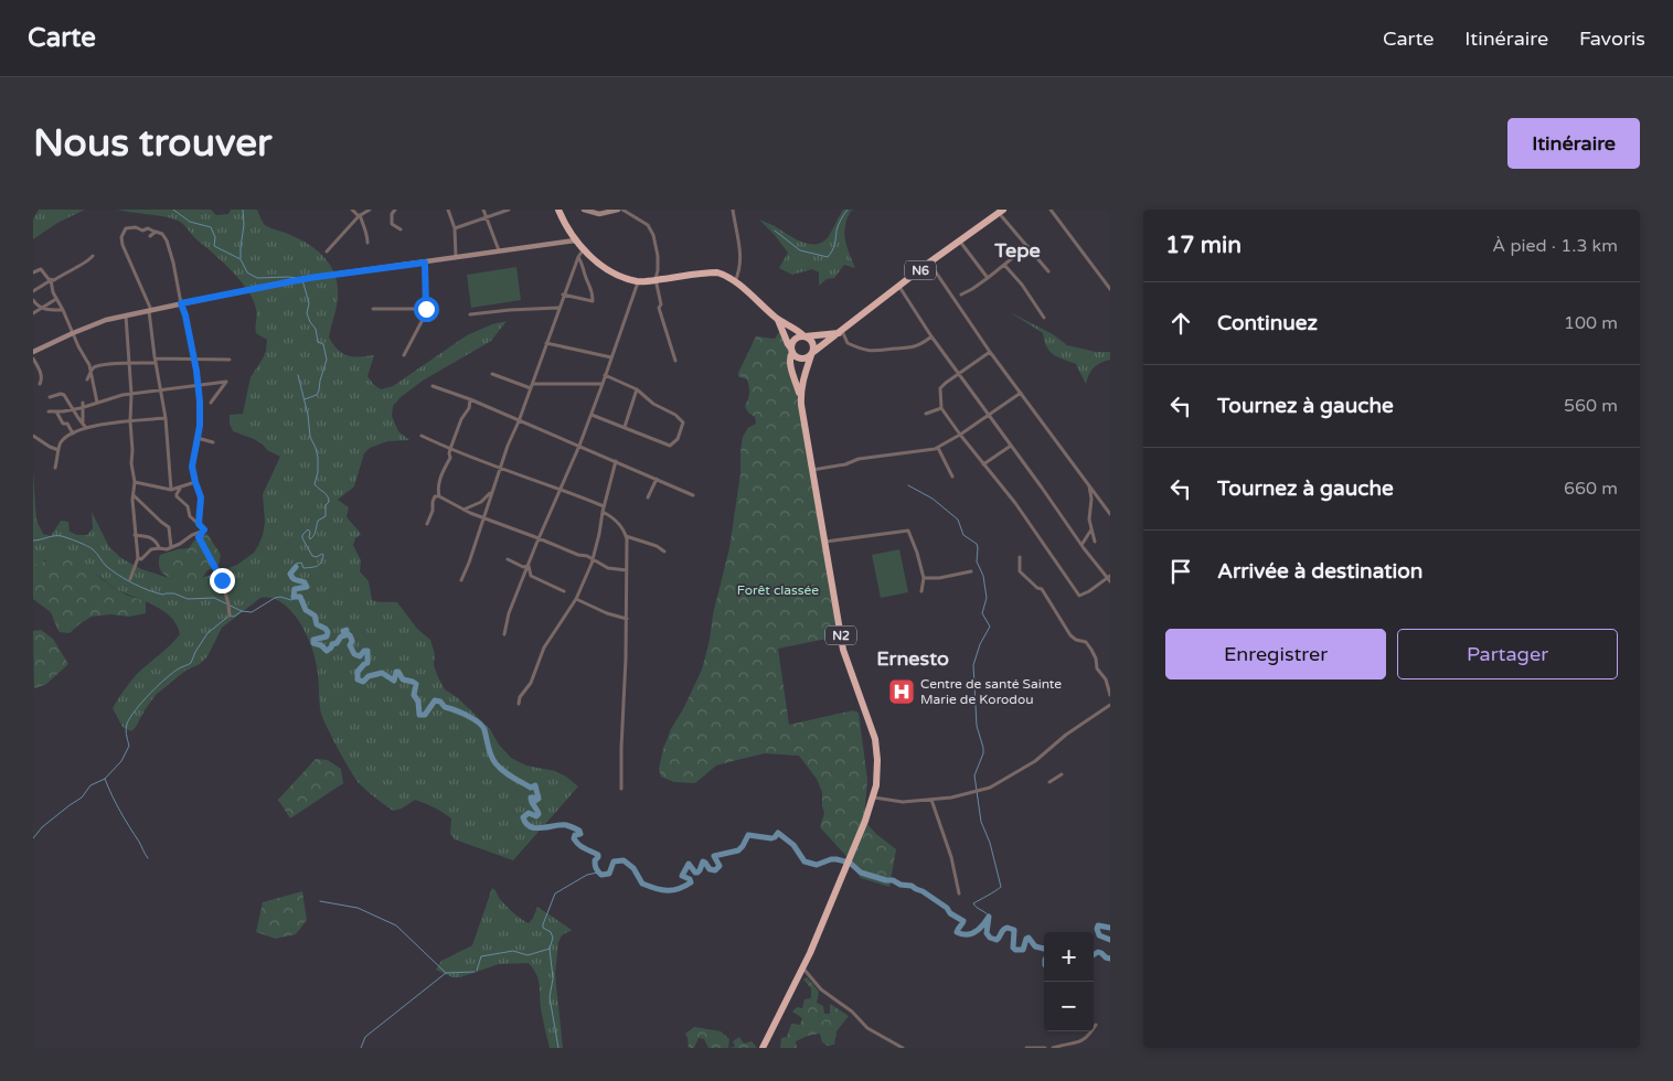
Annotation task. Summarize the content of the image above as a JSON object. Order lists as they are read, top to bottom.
{
  "streets": {
    "highway": ["N6", "N2"]
  },
  "crossings": [
    ["N6", "N2"]
  ],
  "districts": ["Tepe", "Ernesto"],
  "parks": ["Forêt classée"],
  "places": {
    "hospital": ["Centre de santé Sainte Marie de Korodou"]
  },
  "page": {
    "header": "Carte",
    "nav": ["Carte", "Itinéraire", "Favoris"],
    "buttons": [
      "Itinéraire",
      ["Enregistrer", "Partager"]
    ],
    "title": "Nous trouver",
    "heading": ["17 min", "À pied · 1.3 km"],
    "list": [
      ["Continuez", "100 m"],
      ["Tournez à gauche", "560 m"],
      ["Tournez à gauche", "660 m"],
      "Arrivée à destination"
    ],
    "map_buttons": ["+", "−"]
  }
}
